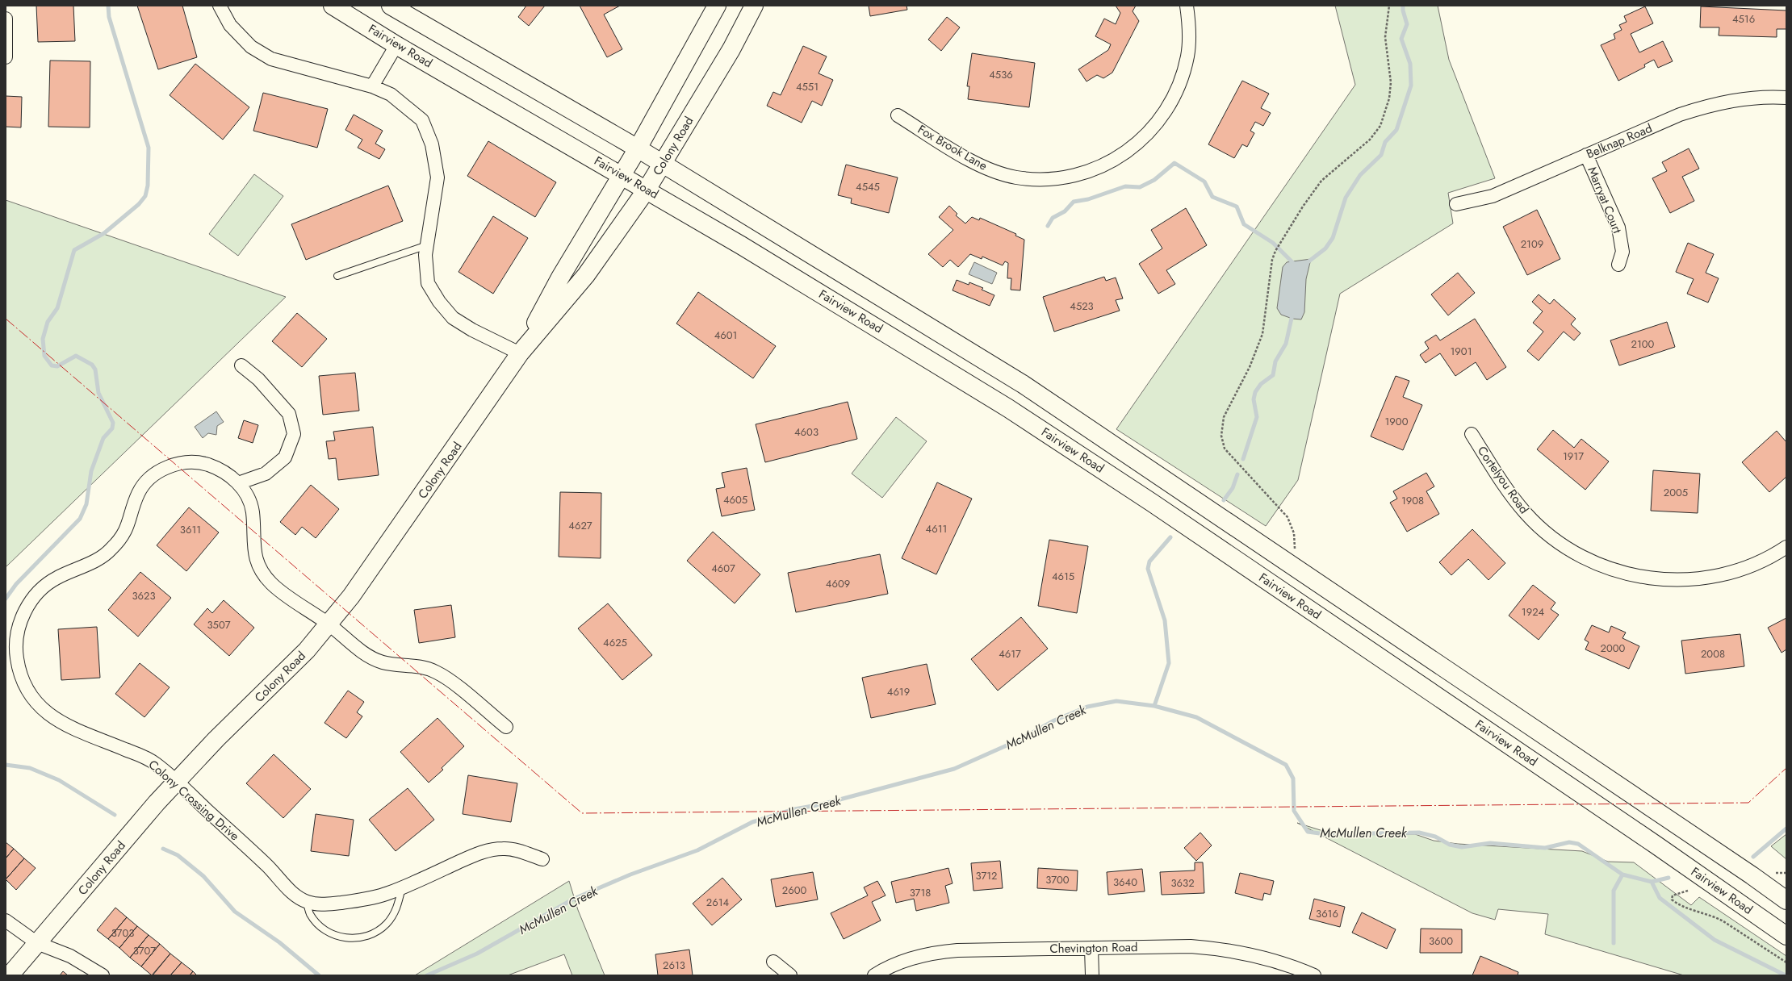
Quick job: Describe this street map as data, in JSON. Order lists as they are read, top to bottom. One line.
{"streets":{"main road":["Fairview Road","Colony Road"],"street":["Belknap Road","Fox Brook Lane","Marryat Court","Cortelyou Road","Colony Crossing Drive","Chevington Road"]},"crossings":[["Fairview Road","Colony Road"],["Belknap Road","Marryat Court"],["Colony Road","Colony Crossing Drive"]],"water":["McMullen Creek"],"house_numbers":["4516","4536","4551","4545","2109","4523","4601","2100","1901","1900","4603","1917","2005","4605","1908","4627","4611","3611","4607","4615","4609","3623","1924","3507","4625","2000","4617","2008","4619","3712","3700","3640","3632","2600","3718","2614","3616","3703","3600","3707","2613"]}
